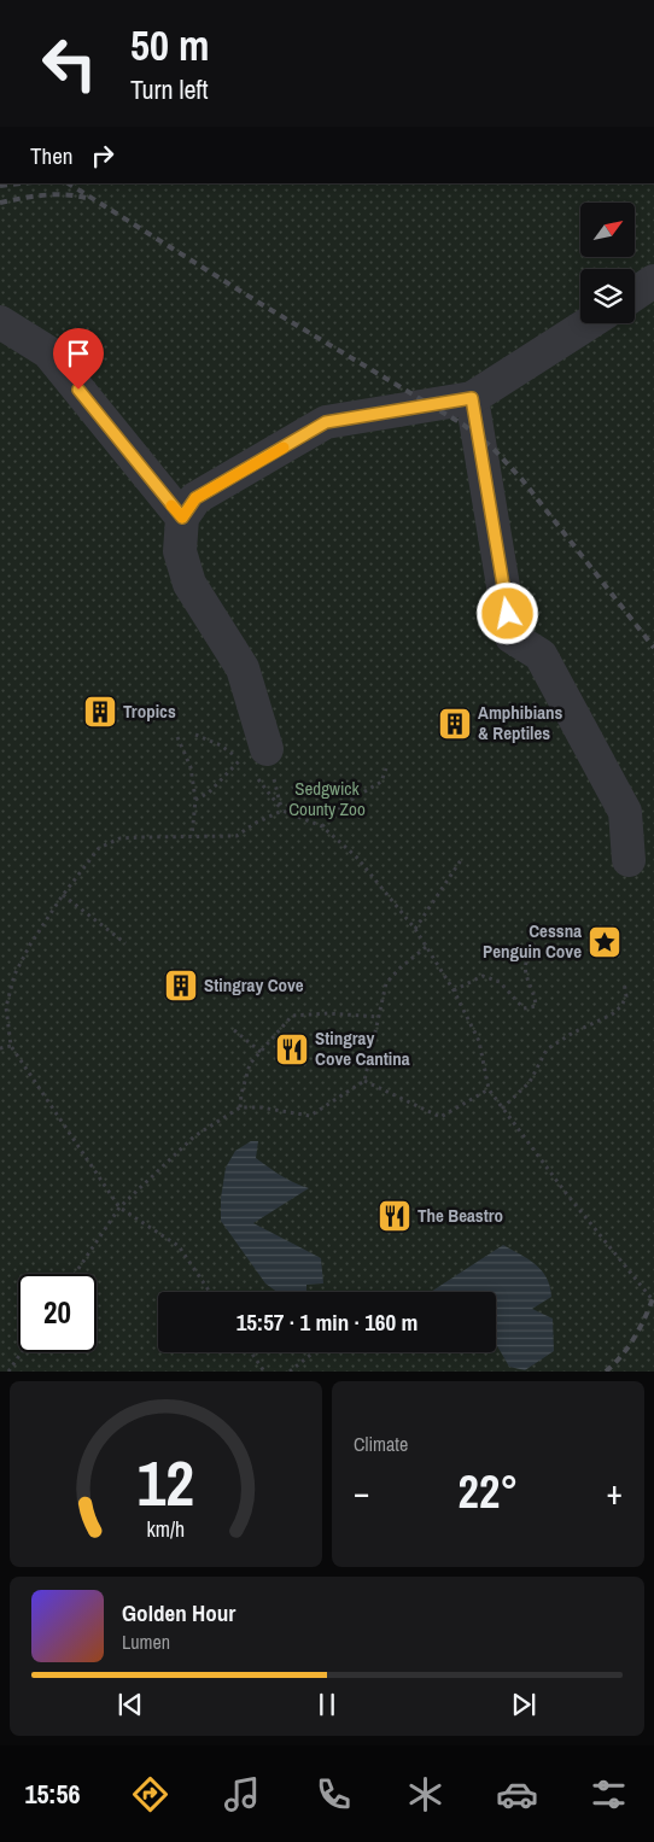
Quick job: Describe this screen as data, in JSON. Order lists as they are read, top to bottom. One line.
{"parks":["Sedgwick County Zoo"],"places":{"building":["Tropics","Amphibians & Reptiles","Stingray Cove"],"place":["Cessna Penguin Cove"],"restaurant":["Stingray Cove Cantina","The Beastro"]},"north":"top right","page":{"turn":["50 m","Turn left"],"then":"Then","limit":"20","trip":"15:57 · 1 min · 160 m","tile":"Climate","heat":["−","22°","+"],"song":["Golden Hour","Lumen"],"tabs":"15:56","gauge":["12","km/h"]}}
